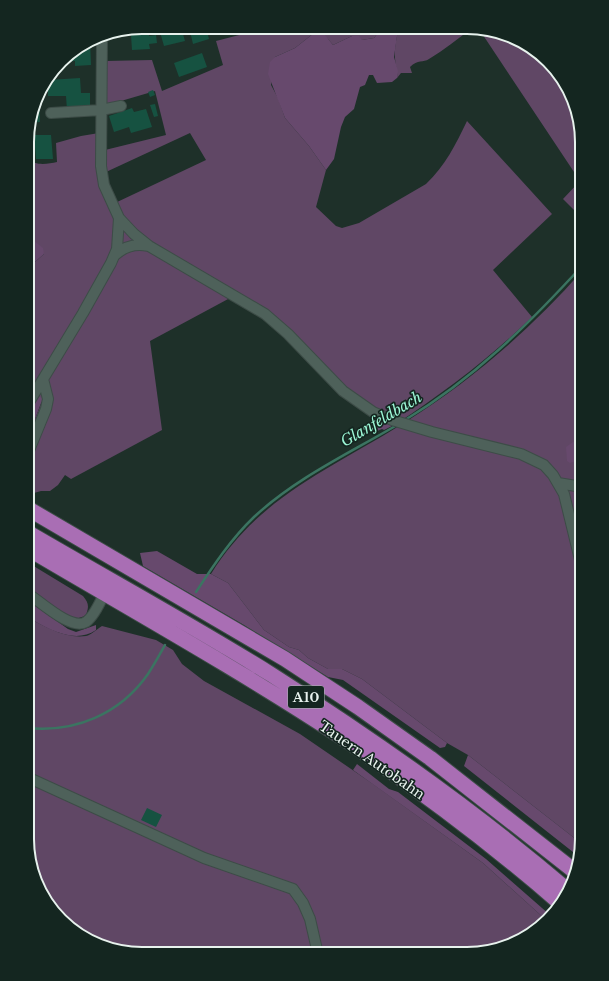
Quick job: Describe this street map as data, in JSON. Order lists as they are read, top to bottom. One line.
{"streets":{"highway":["A10","Tauern Autobahn"]},"water":["Glanfeldbach"]}
